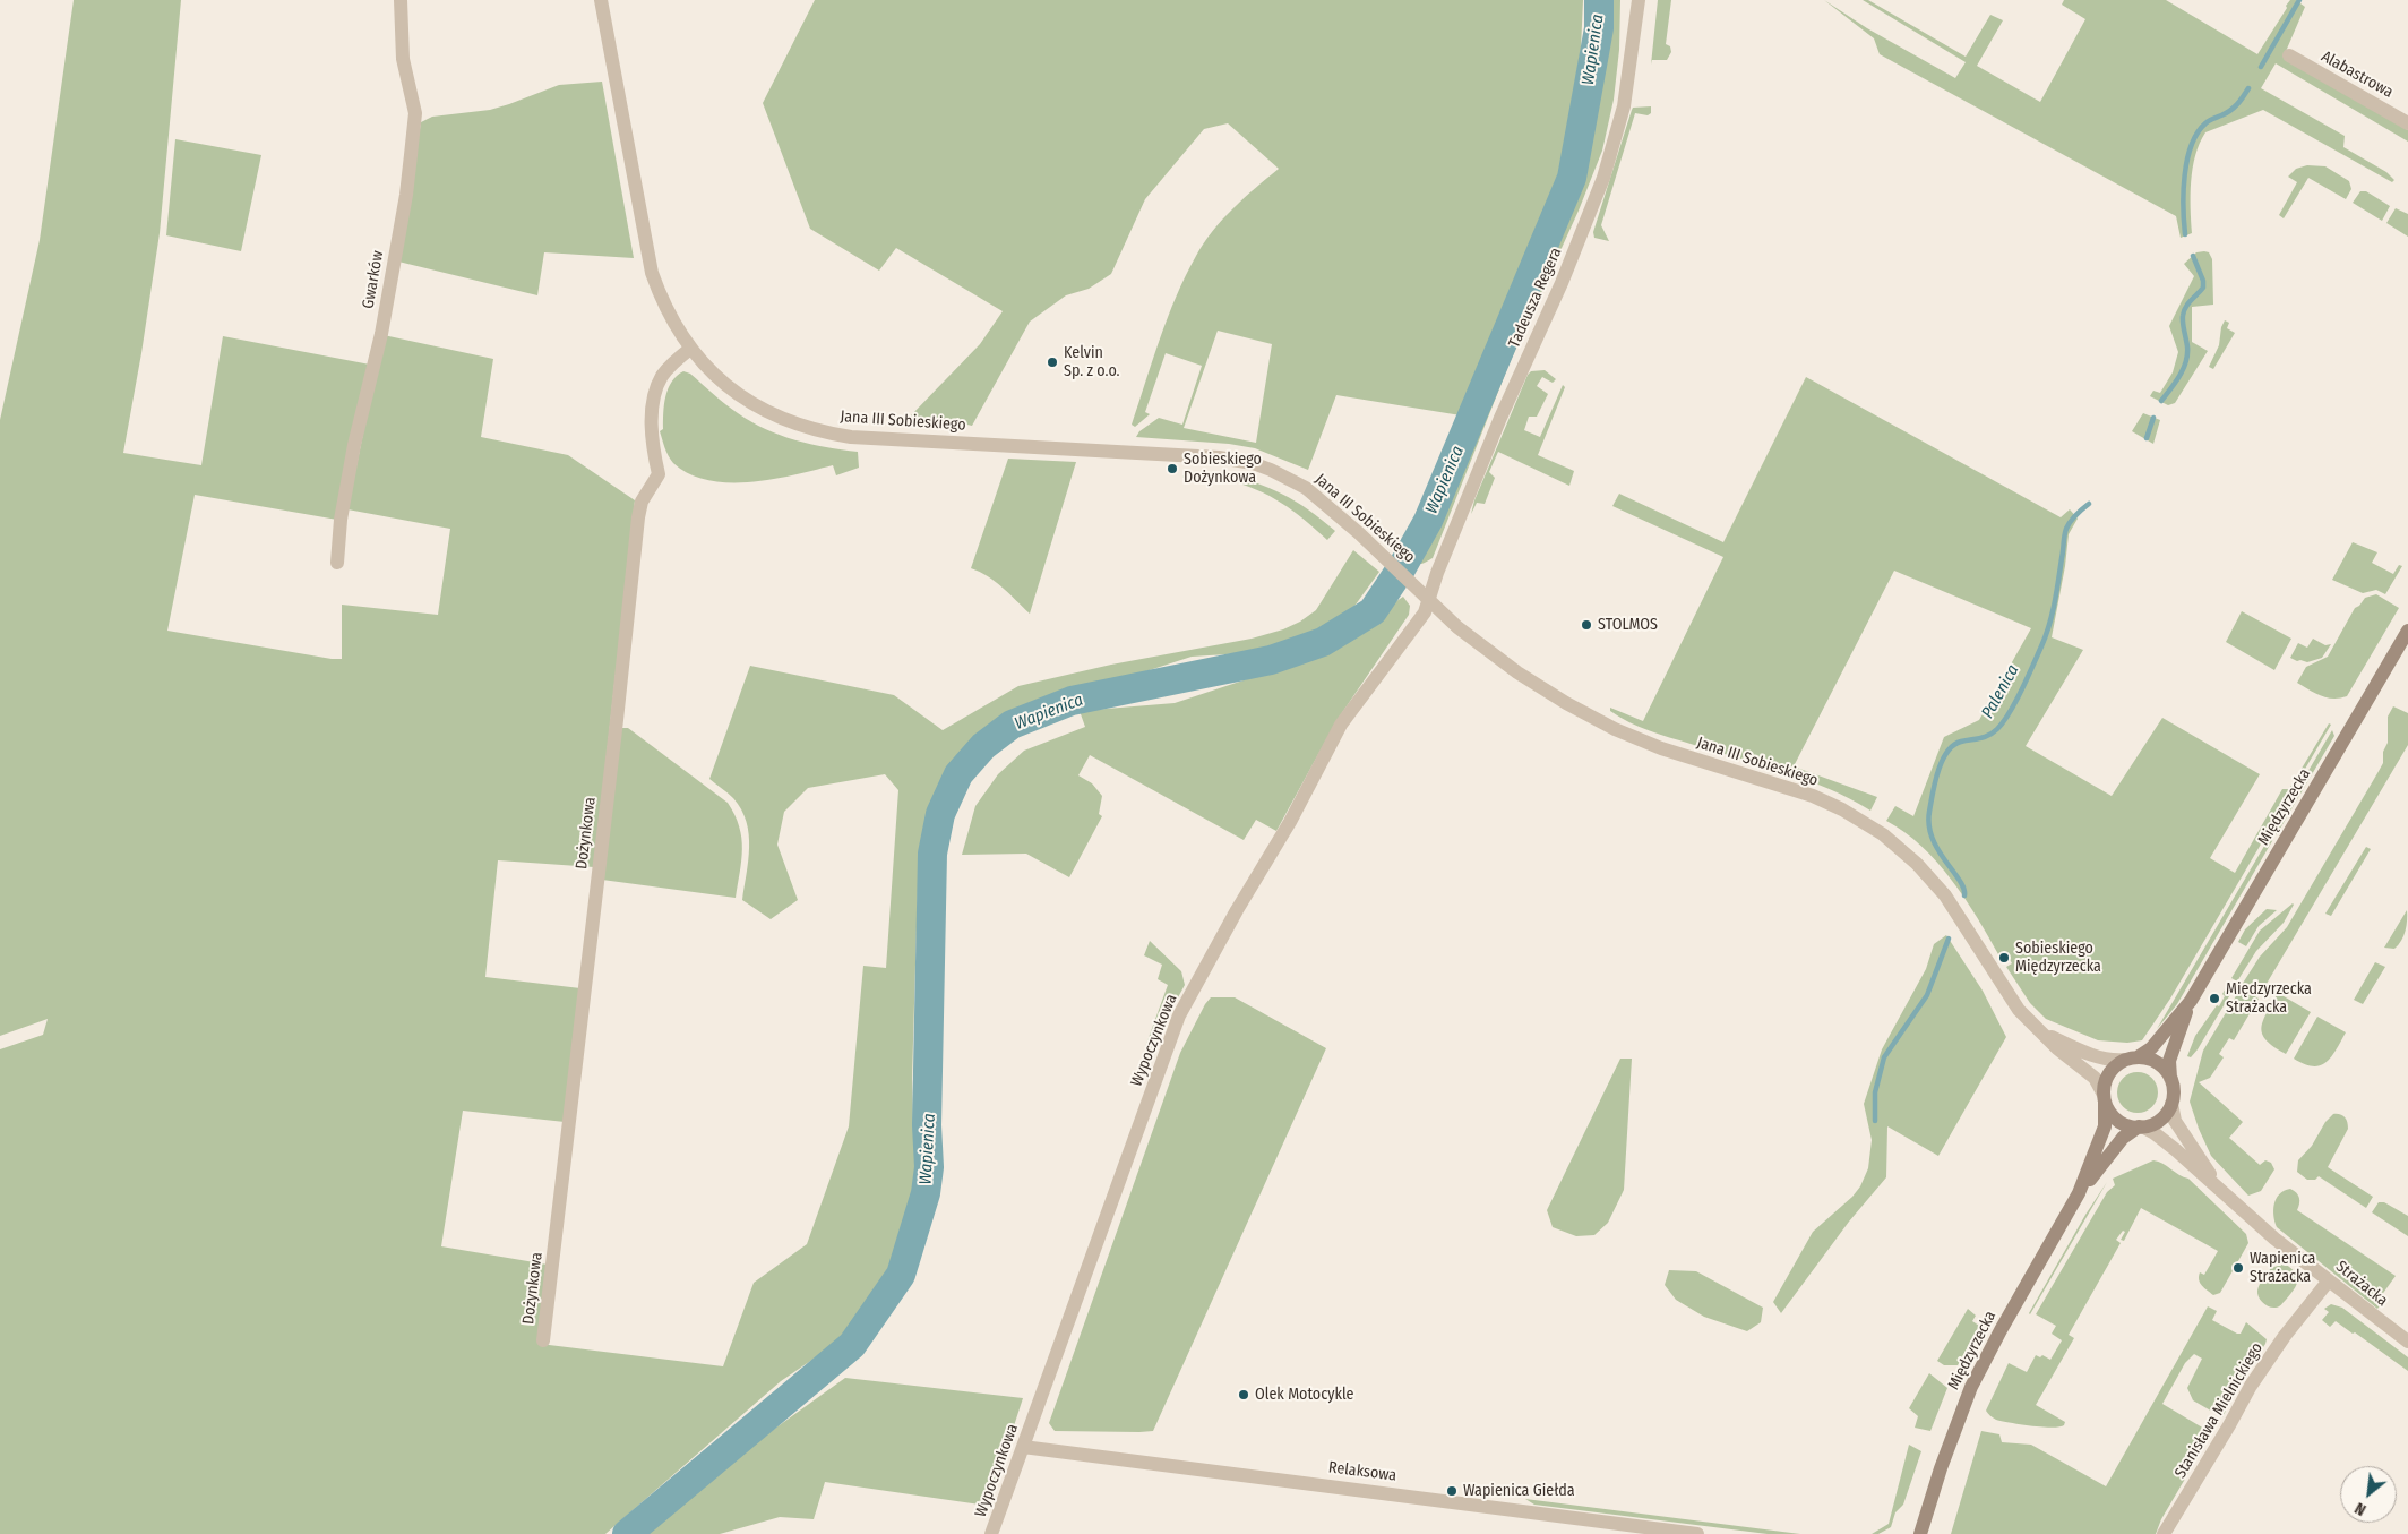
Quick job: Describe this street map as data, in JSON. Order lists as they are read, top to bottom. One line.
{"streets":{"main road":["Międzyrzecka"],"street":["Alabastrowa","Gwarków","Tadeusza Regera","Jana III Sobieskiego","Dożynkowa","Wypoczynkowa","Strażacka","Stanisława Mielnickiego","Relaksowa"]},"crossings":[["Tadeusza Regera","Jana III Sobieskiego"],["Tadeusza Regera","Wypoczynkowa"],["Jana III Sobieskiego","Międzyrzecka"],["Jana III Sobieskiego","Dożynkowa"],["Jana III Sobieskiego","Wypoczynkowa"],["Jana III Sobieskiego","Strażacka"],["Międzyrzecka","Strażacka"],["Wypoczynkowa","Relaksowa"],["Strażacka","Stanisława Mielnickiego"]],"water":["Wapienica","Palenica"],"places":["Kelvin Sp. z o.o.","Sobieskiego Dożynkowa","STOLMOS","Sobieskiego Międzyrzecka","Międzyrzecka Strażacka","Wapienica Strażacka","Olek Motocykle","Wapienica Giełda"],"north":"bottom left"}
